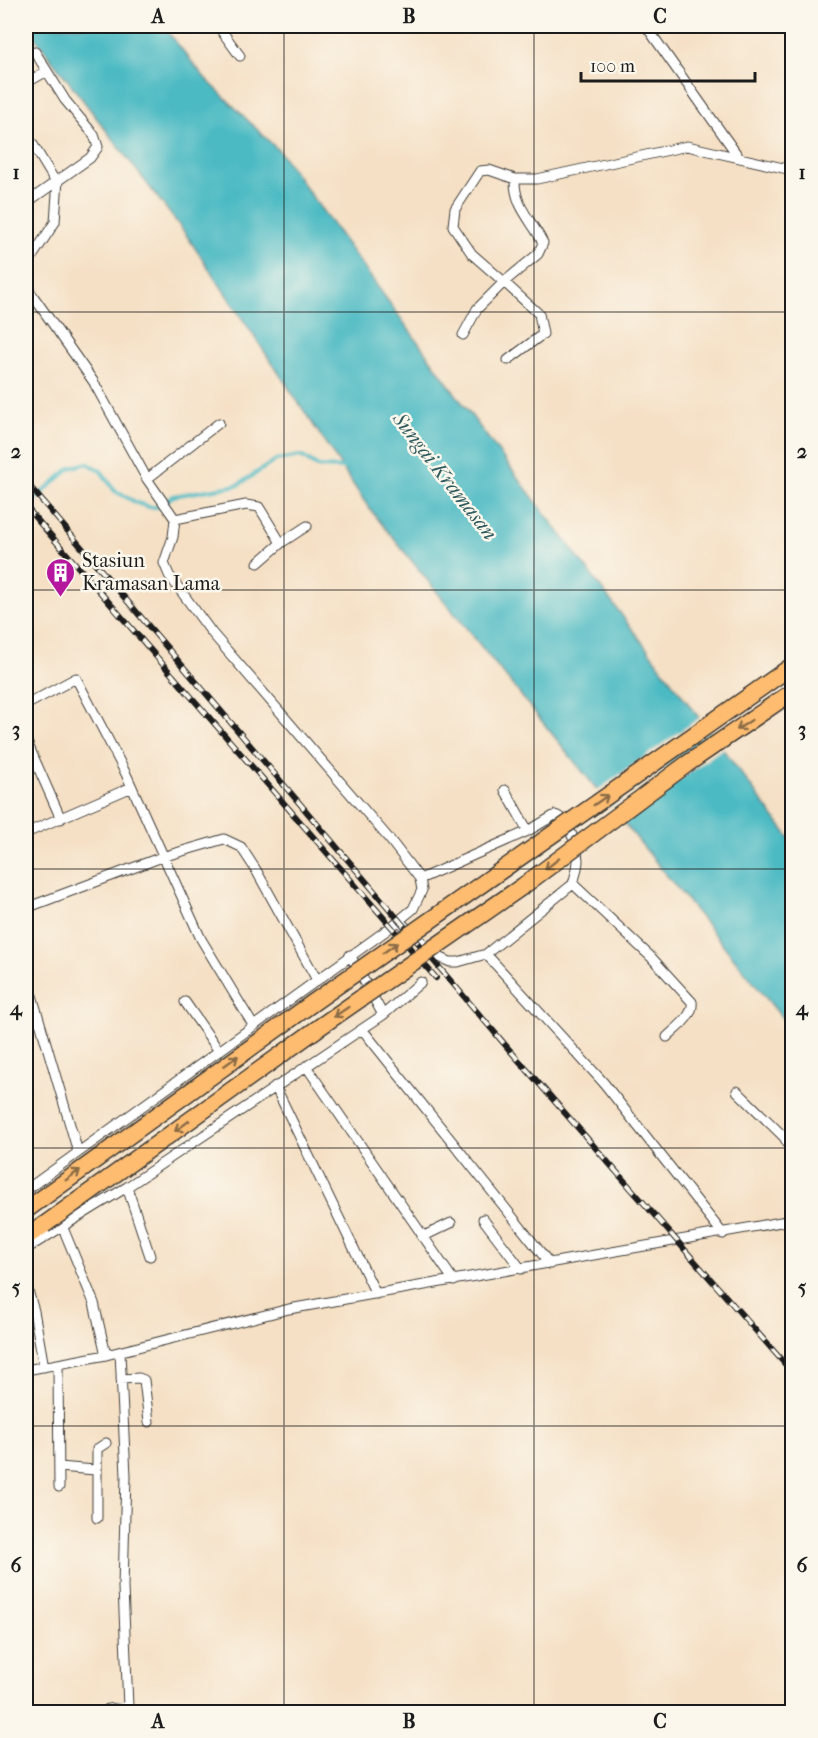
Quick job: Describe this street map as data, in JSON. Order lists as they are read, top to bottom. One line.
{"water":["Sungai Kramasan"],"places":{"building":["Stasiun Kramasan Lama"]},"scale_bar":"100 m","grid":{"columns":["A","B","C"],"rows":["1","2","3","4","5","6"]}}
